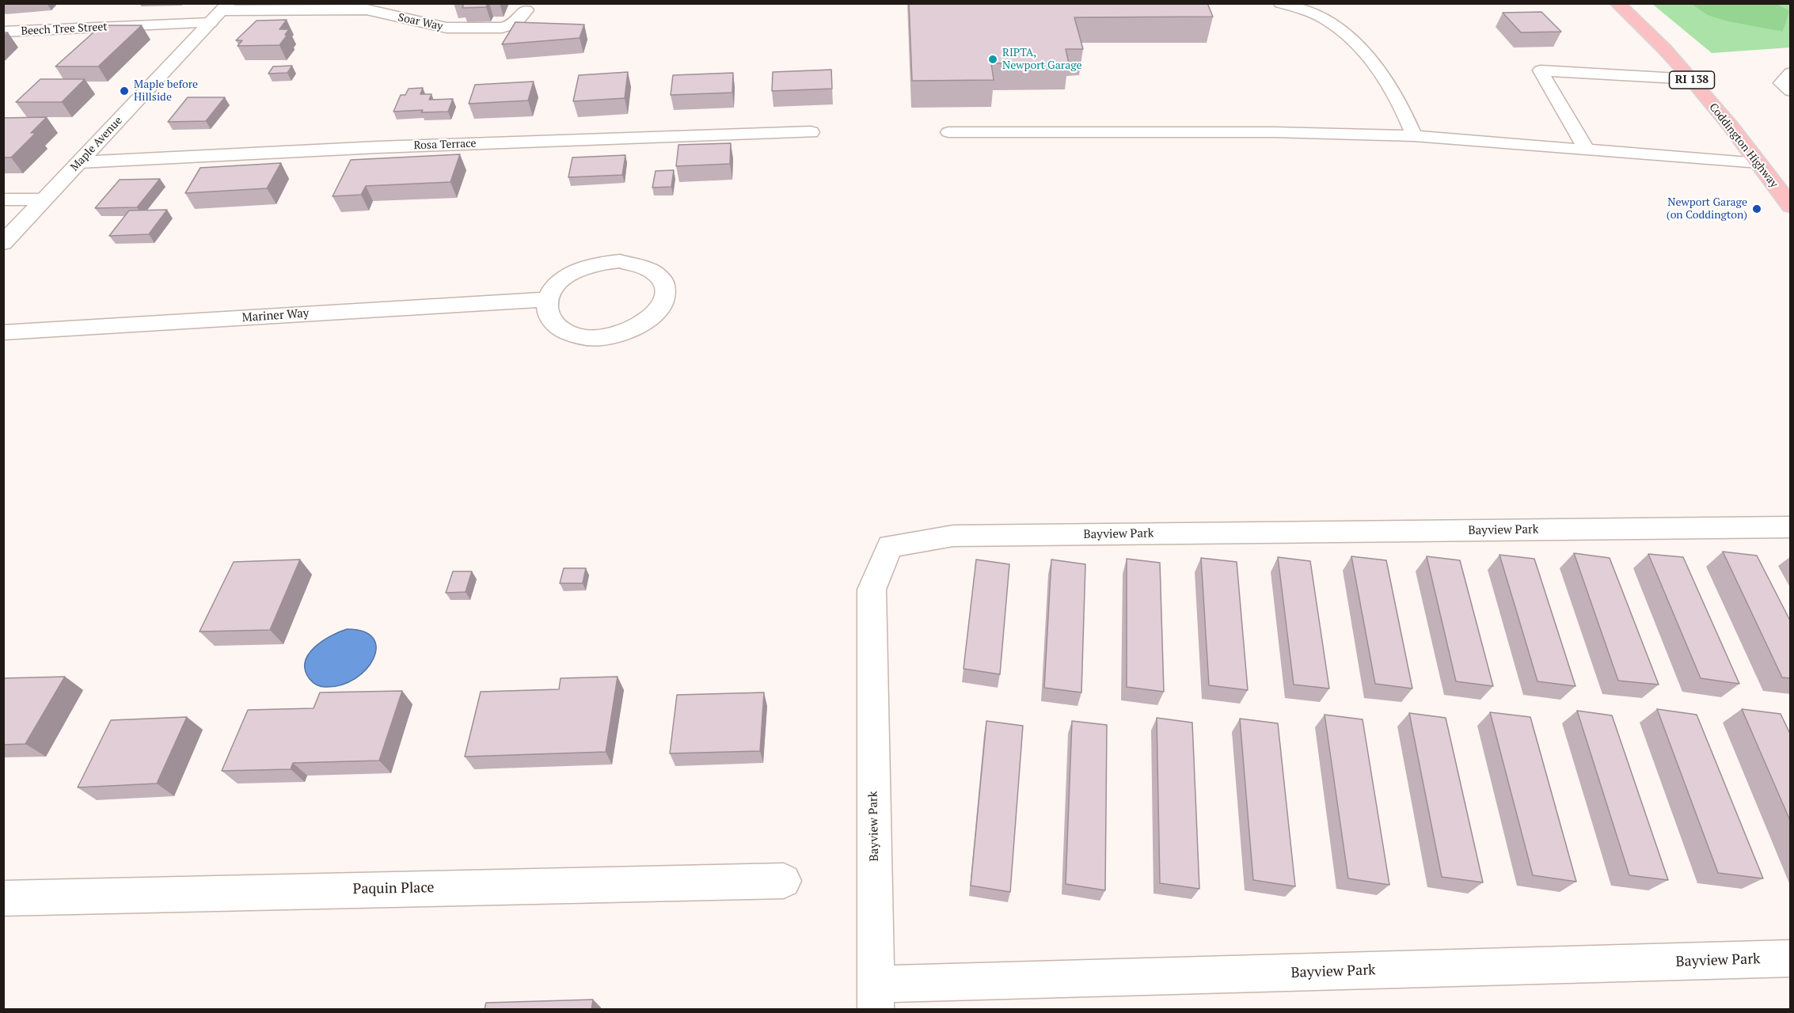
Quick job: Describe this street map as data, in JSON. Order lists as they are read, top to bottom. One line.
{"streets":{"highway":["RI 138","Coddington Highway"],"street":["Soar Way","Beech Tree Street","Maple Avenue","Rosa Terrace","Mariner Way","Bayview Park","Paquin Place"]},"crossings":[["Soar Way","Maple Avenue"],["Beech Tree Street","Maple Avenue"],["Maple Avenue","Rosa Terrace"]],"places":["RIPTA, Newport Garage","Maple before Hillside","Newport Garage (on Coddington)"]}
